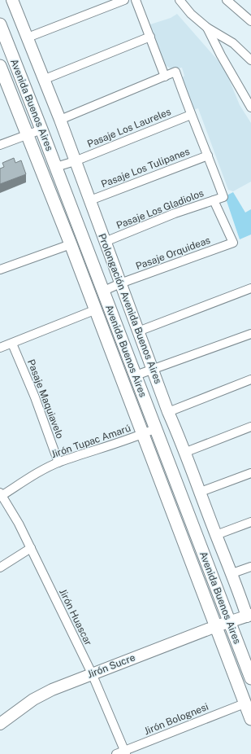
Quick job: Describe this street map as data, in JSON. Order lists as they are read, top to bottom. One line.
{"streets":{"main road":["Avenida Buenos Aires"],"street":["Pasaje Los Laureles","Pasaje Los Tulipanes","Pasaje Los Gladiolos","Pasaje Orquideas","Prolongación Avenida Buenos Aires","Pasaje Maquiavelo","Jirón Tupac Amarú","Jirón Huascar","Jirón Sucre","Jirón Bolognesi"]},"crossings":[["Avenida Buenos Aires","Pasaje Los Laureles"],["Avenida Buenos Aires","Pasaje Orquideas"],["Avenida Buenos Aires","Jirón Tupac Amarú"],["Avenida Buenos Aires","Jirón Sucre"],["Avenida Buenos Aires","Jirón Bolognesi"],["Pasaje Los Laureles","Prolongación Avenida Buenos Aires"],["Pasaje Los Tulipanes","Pasaje Los Gladiolos"],["Pasaje Los Tulipanes","Prolongación Avenida Buenos Aires"],["Pasaje Los Gladiolos","Pasaje Orquideas"],["Pasaje Los Gladiolos","Prolongación Avenida Buenos Aires"],["Pasaje Orquideas","Prolongación Avenida Buenos Aires"],["Prolongación Avenida Buenos Aires","Jirón Sucre"],["Pasaje Maquiavelo","Jirón Tupac Amarú"],["Jirón Tupac Amarú","Jirón Huascar"],["Jirón Huascar","Jirón Sucre"],["Jirón Huascar","Jirón Bolognesi"]]}
